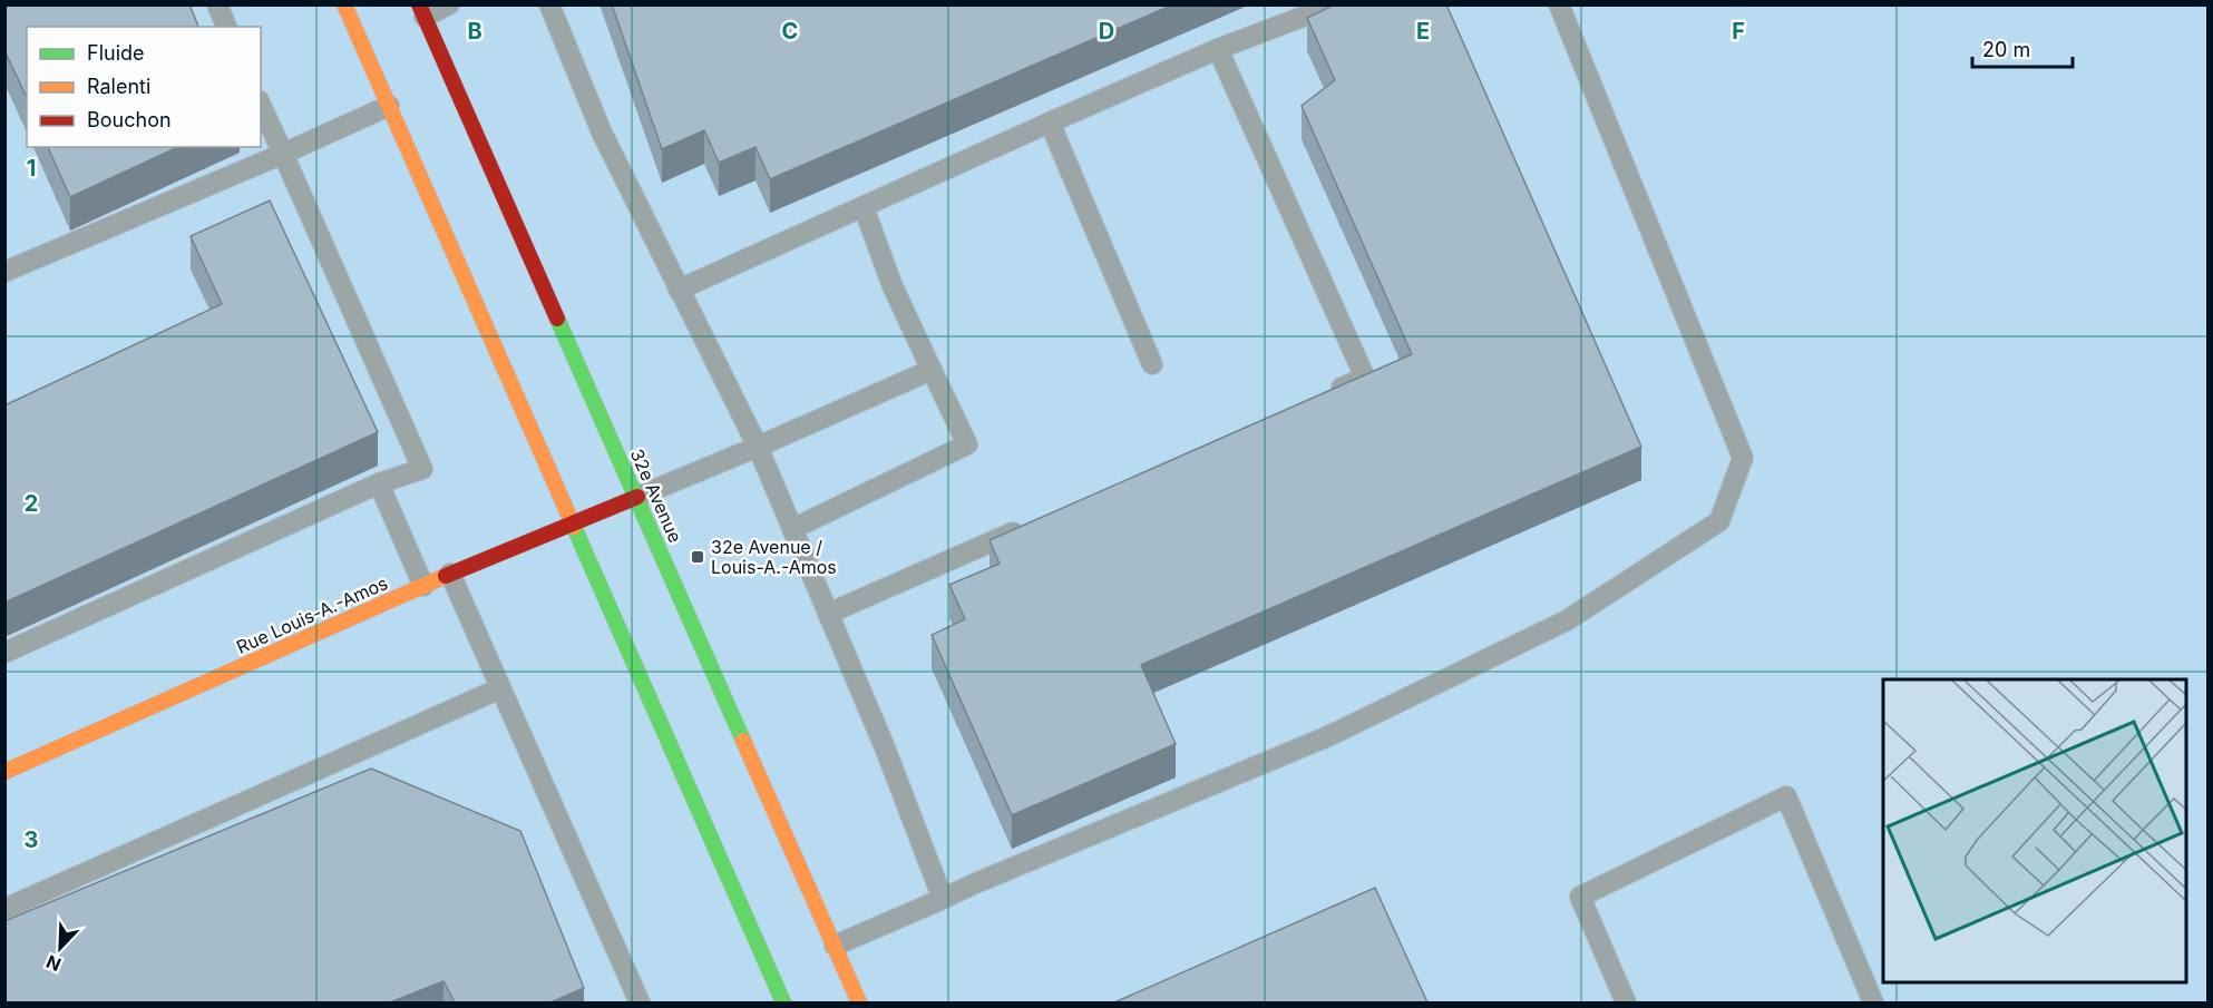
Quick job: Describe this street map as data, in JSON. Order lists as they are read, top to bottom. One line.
{"streets":{"street":["32e Avenue","Rue Louis-A.-Amos"]},"crossings":[["32e Avenue","Rue Louis-A.-Amos"]],"places":{"transit":["32e Avenue / Louis-A.-Amos"]},"legend":["Fluide","Ralenti","Bouchon"],"scale_bar":"20 m","north":"bottom left","grid":{"columns":["B","C","D","E","F"],"rows":["1","2","3"]}}
